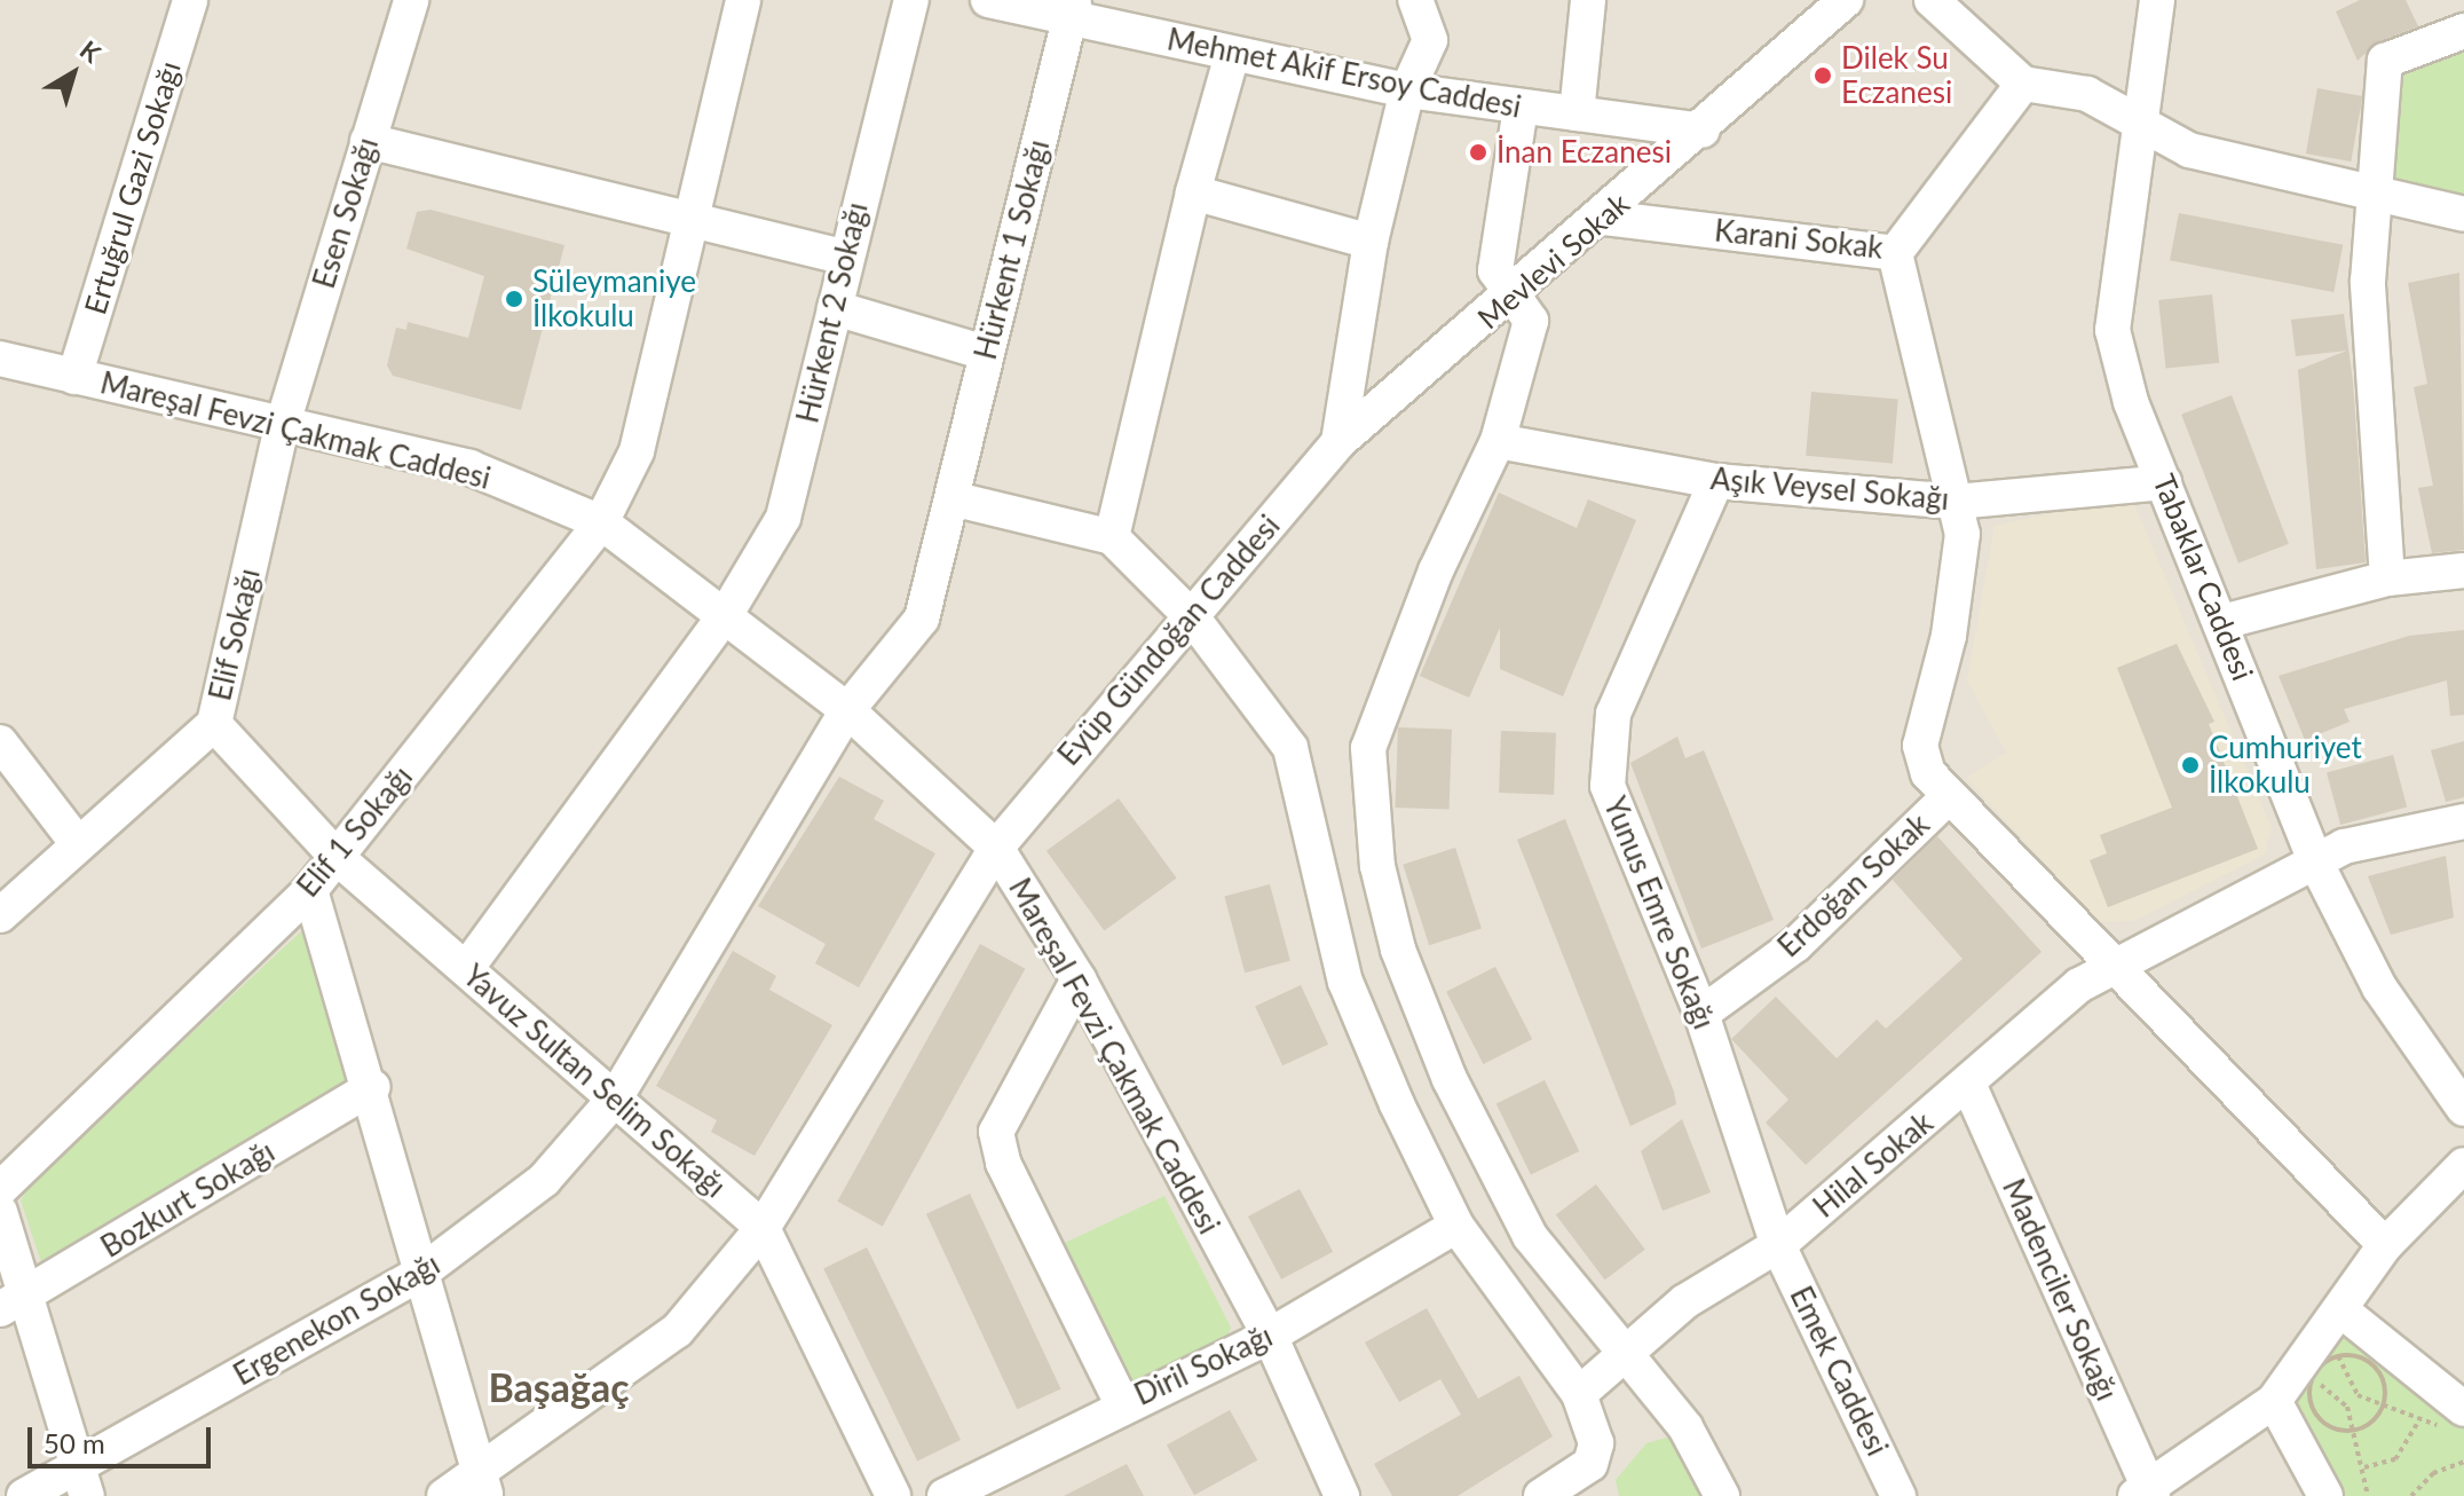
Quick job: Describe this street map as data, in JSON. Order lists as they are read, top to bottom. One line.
{"streets":{"street":["Mehmet Akif Ersoy Caddesi","Ertuğrul Gazi Sokağı","Esen Sokağı","Karani Sokak","Hürkent 1 Sokağı","Mevlevi Sokak","Hürkent 2 Sokağı","Mareşal Fevzi Çakmak Caddesi","Aşık Veysel Sokağı","Tabaklar Caddesi","Elif Sokağı","Eyüp Gündoğan Caddesi","Elif 1 Sokağı","Erdoğan Sokak","Yunus Emre Sokağı","Yavuz Sultan Selim Sokağı","Hilal Sokak","Bozkurt Sokağı","Madenciler Sokağı","Ergenekon Sokağı","Diril Sokağı","Emek Caddesi"]},"crossings":[["Mehmet Akif Ersoy Caddesi","Hürkent 1 Sokağı"],["Mehmet Akif Ersoy Caddesi","Mevlevi Sokak"],["Ertuğrul Gazi Sokağı","Mareşal Fevzi Çakmak Caddesi"],["Esen Sokağı","Mareşal Fevzi Çakmak Caddesi"],["Esen Sokağı","Elif Sokağı"],["Karani Sokak","Mevlevi Sokak"],["Karani Sokak","Erdoğan Sokak"],["Hürkent 1 Sokağı","Mareşal Fevzi Çakmak Caddesi"],["Hürkent 1 Sokağı","Ergenekon Sokağı"],["Mevlevi Sokak","Eyüp Gündoğan Caddesi"],["Hürkent 2 Sokağı","Mareşal Fevzi Çakmak Caddesi"],["Hürkent 2 Sokağı","Yavuz Sultan Selim Sokağı"],["Mareşal Fevzi Çakmak Caddesi","Elif Sokağı"],["Mareşal Fevzi Çakmak Caddesi","Eyüp Gündoğan Caddesi"],["Mareşal Fevzi Çakmak Caddesi","Elif 1 Sokağı"],["Mareşal Fevzi Çakmak Caddesi","Ergenekon Sokağı"],["Mareşal Fevzi Çakmak Caddesi","Diril Sokağı"],["Aşık Veysel Sokağı","Tabaklar Caddesi"],["Aşık Veysel Sokağı","Erdoğan Sokak"],["Aşık Veysel Sokağı","Yunus Emre Sokağı"],["Tabaklar Caddesi","Hilal Sokak"],["Elif Sokağı","Yavuz Sultan Selim Sokağı"],["Eyüp Gündoğan Caddesi","Yavuz Sultan Selim Sokağı"],["Elif 1 Sokağı","Yavuz Sultan Selim Sokağı"],["Erdoğan Sokak","Yunus Emre Sokağı"],["Yunus Emre Sokağı","Hilal Sokak"],["Yunus Emre Sokağı","Emek Caddesi"],["Yavuz Sultan Selim Sokağı","Ergenekon Sokağı"],["Hilal Sokak","Madenciler Sokağı"],["Hilal Sokak","Emek Caddesi"]],"districts":["Başağaç"],"places":["Dilek Su Eczanesi","İnan Eczanesi","Süleymaniye İlkokulu","Cumhuriyet İlkokulu"],"scale_bar":"50 m","north":"top right"}
